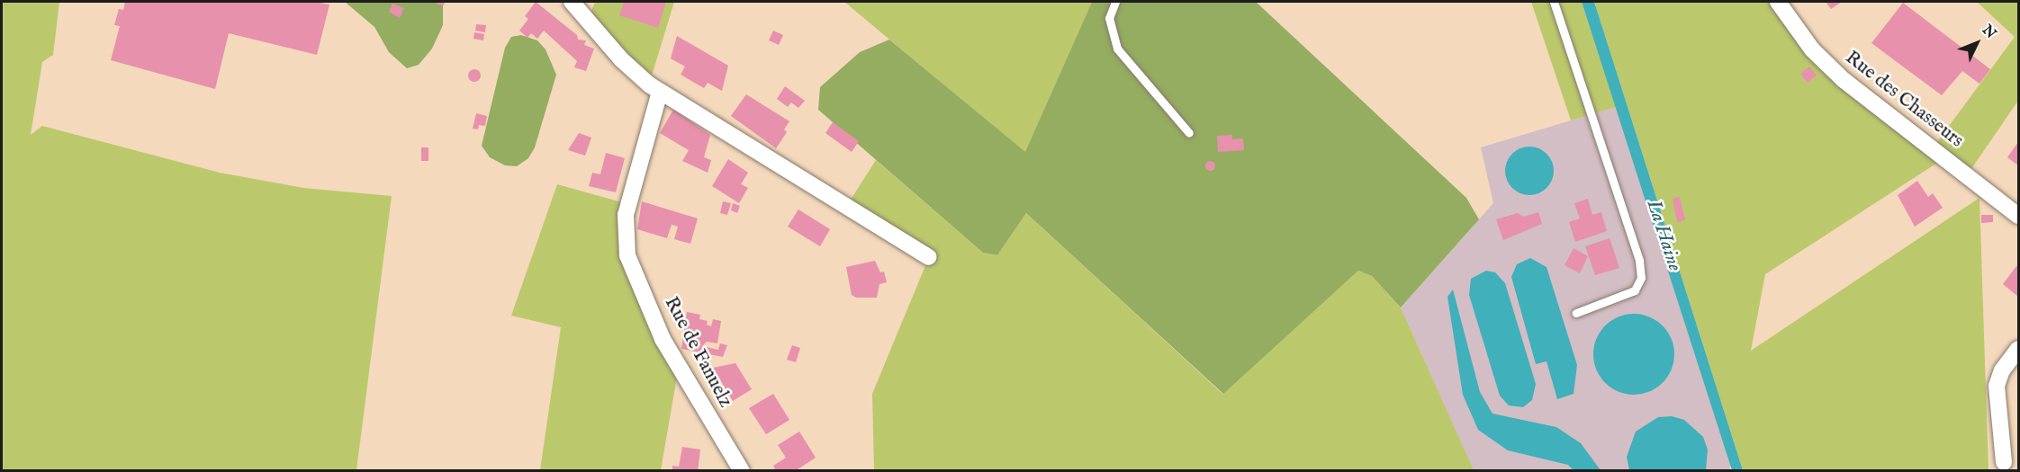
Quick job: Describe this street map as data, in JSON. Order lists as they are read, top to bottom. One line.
{"streets":{"street":["Rue des Chasseurs","Rue de Fanuelz"]},"water":["La Haine"],"north":"top right"}
